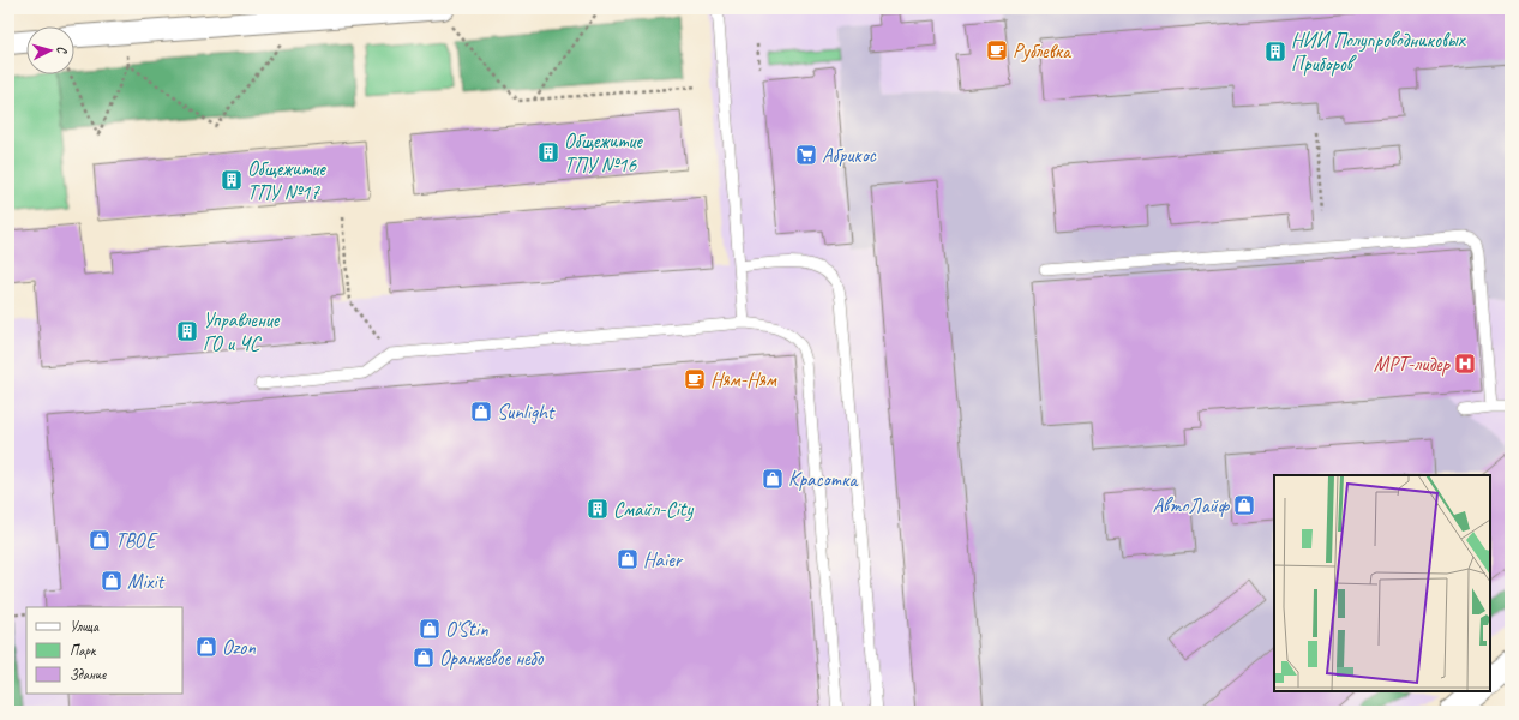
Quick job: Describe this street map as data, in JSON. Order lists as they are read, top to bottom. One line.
{"places":{"cafe":["Рублевка","Ням-Ням"],"building":["НИИ Полупроводниковых Приборов","Общежитие ТПУ №16","Общежитие ТПУ №17","Управление ГО и ЧС","Смайл-City"],"supermarket":["Абрикос"],"hospital":["МРТ-лидер"],"shop":["Sunlight","Красотка","АвтоЛайф","ТВОЕ","Haier","Mixit","O'Stin","Ozon","Оранжевое небо"]},"legend":["Улица","Парк","Здание"],"north":"right"}
